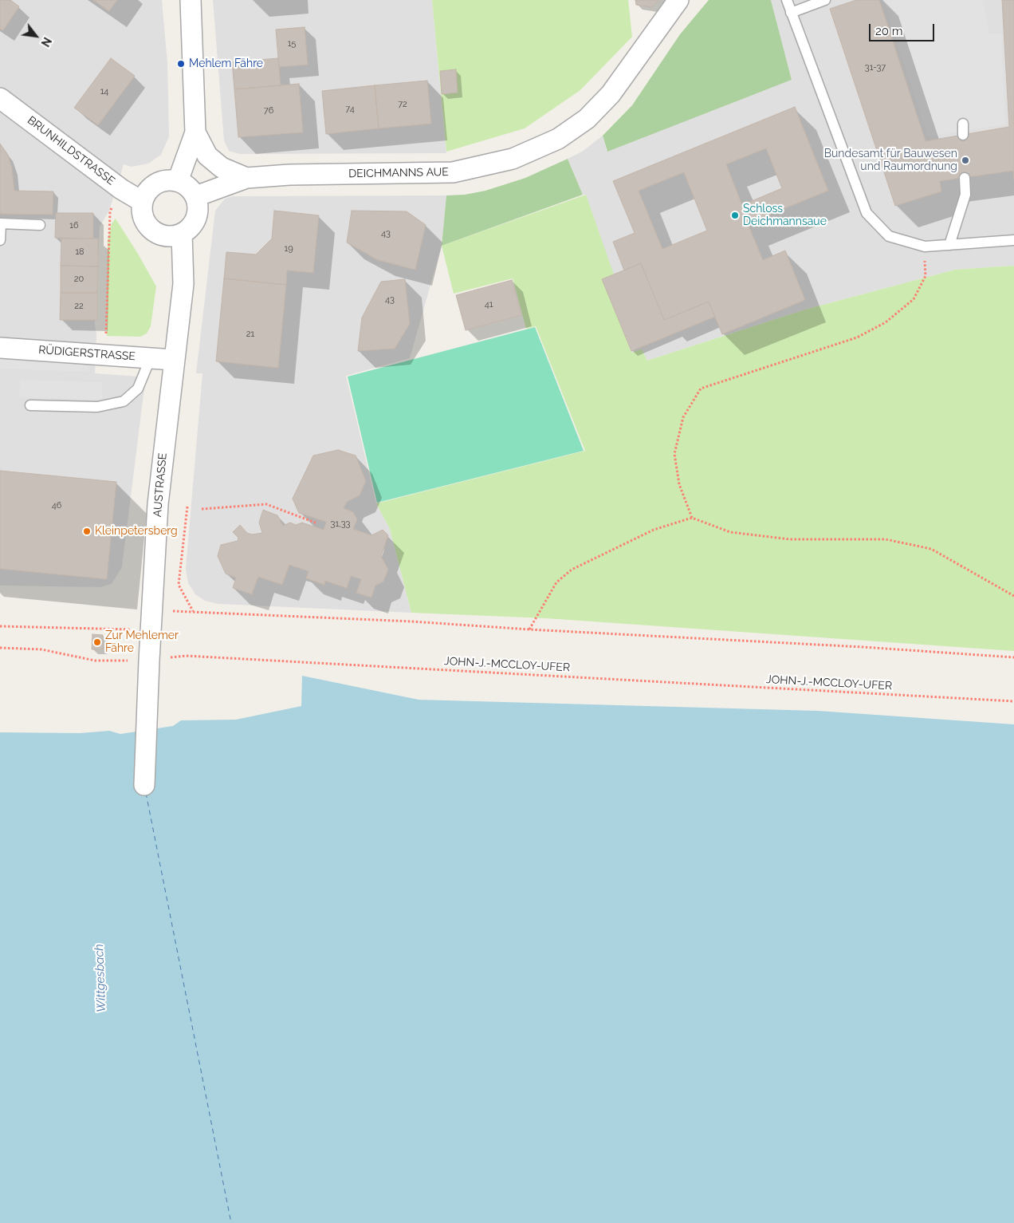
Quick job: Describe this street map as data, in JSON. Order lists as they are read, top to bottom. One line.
{"streets":{"street":["BRUNHILDSTRASSE","DEICHMANNS AUE","RÜDIGERSTRASSE","AUSTRASSE"],"path":["JOHN-J.-MCCLOY-UFER"]},"crossings":[["BRUNHILDSTRASSE","DEICHMANNS AUE"],["BRUNHILDSTRASSE","AUSTRASSE"],["DEICHMANNS AUE","AUSTRASSE"],["RÜDIGERSTRASSE","AUSTRASSE"],["AUSTRASSE","JOHN-J.-MCCLOY-UFER"]],"water":["Wittgesbach"],"places":["Mehlem Fähre","Bundesamt für Bauwesen und Raumordnung","Schloss Deichmannsaue","Kleinpetersberg","Zur Mehlemer Fähre"],"house_numbers":["15","31-37","14","72","74","76","16","43","19","18","20","43","41","22","21","46","31,33"],"scale_bar":"20 m","north":"bottom right"}
